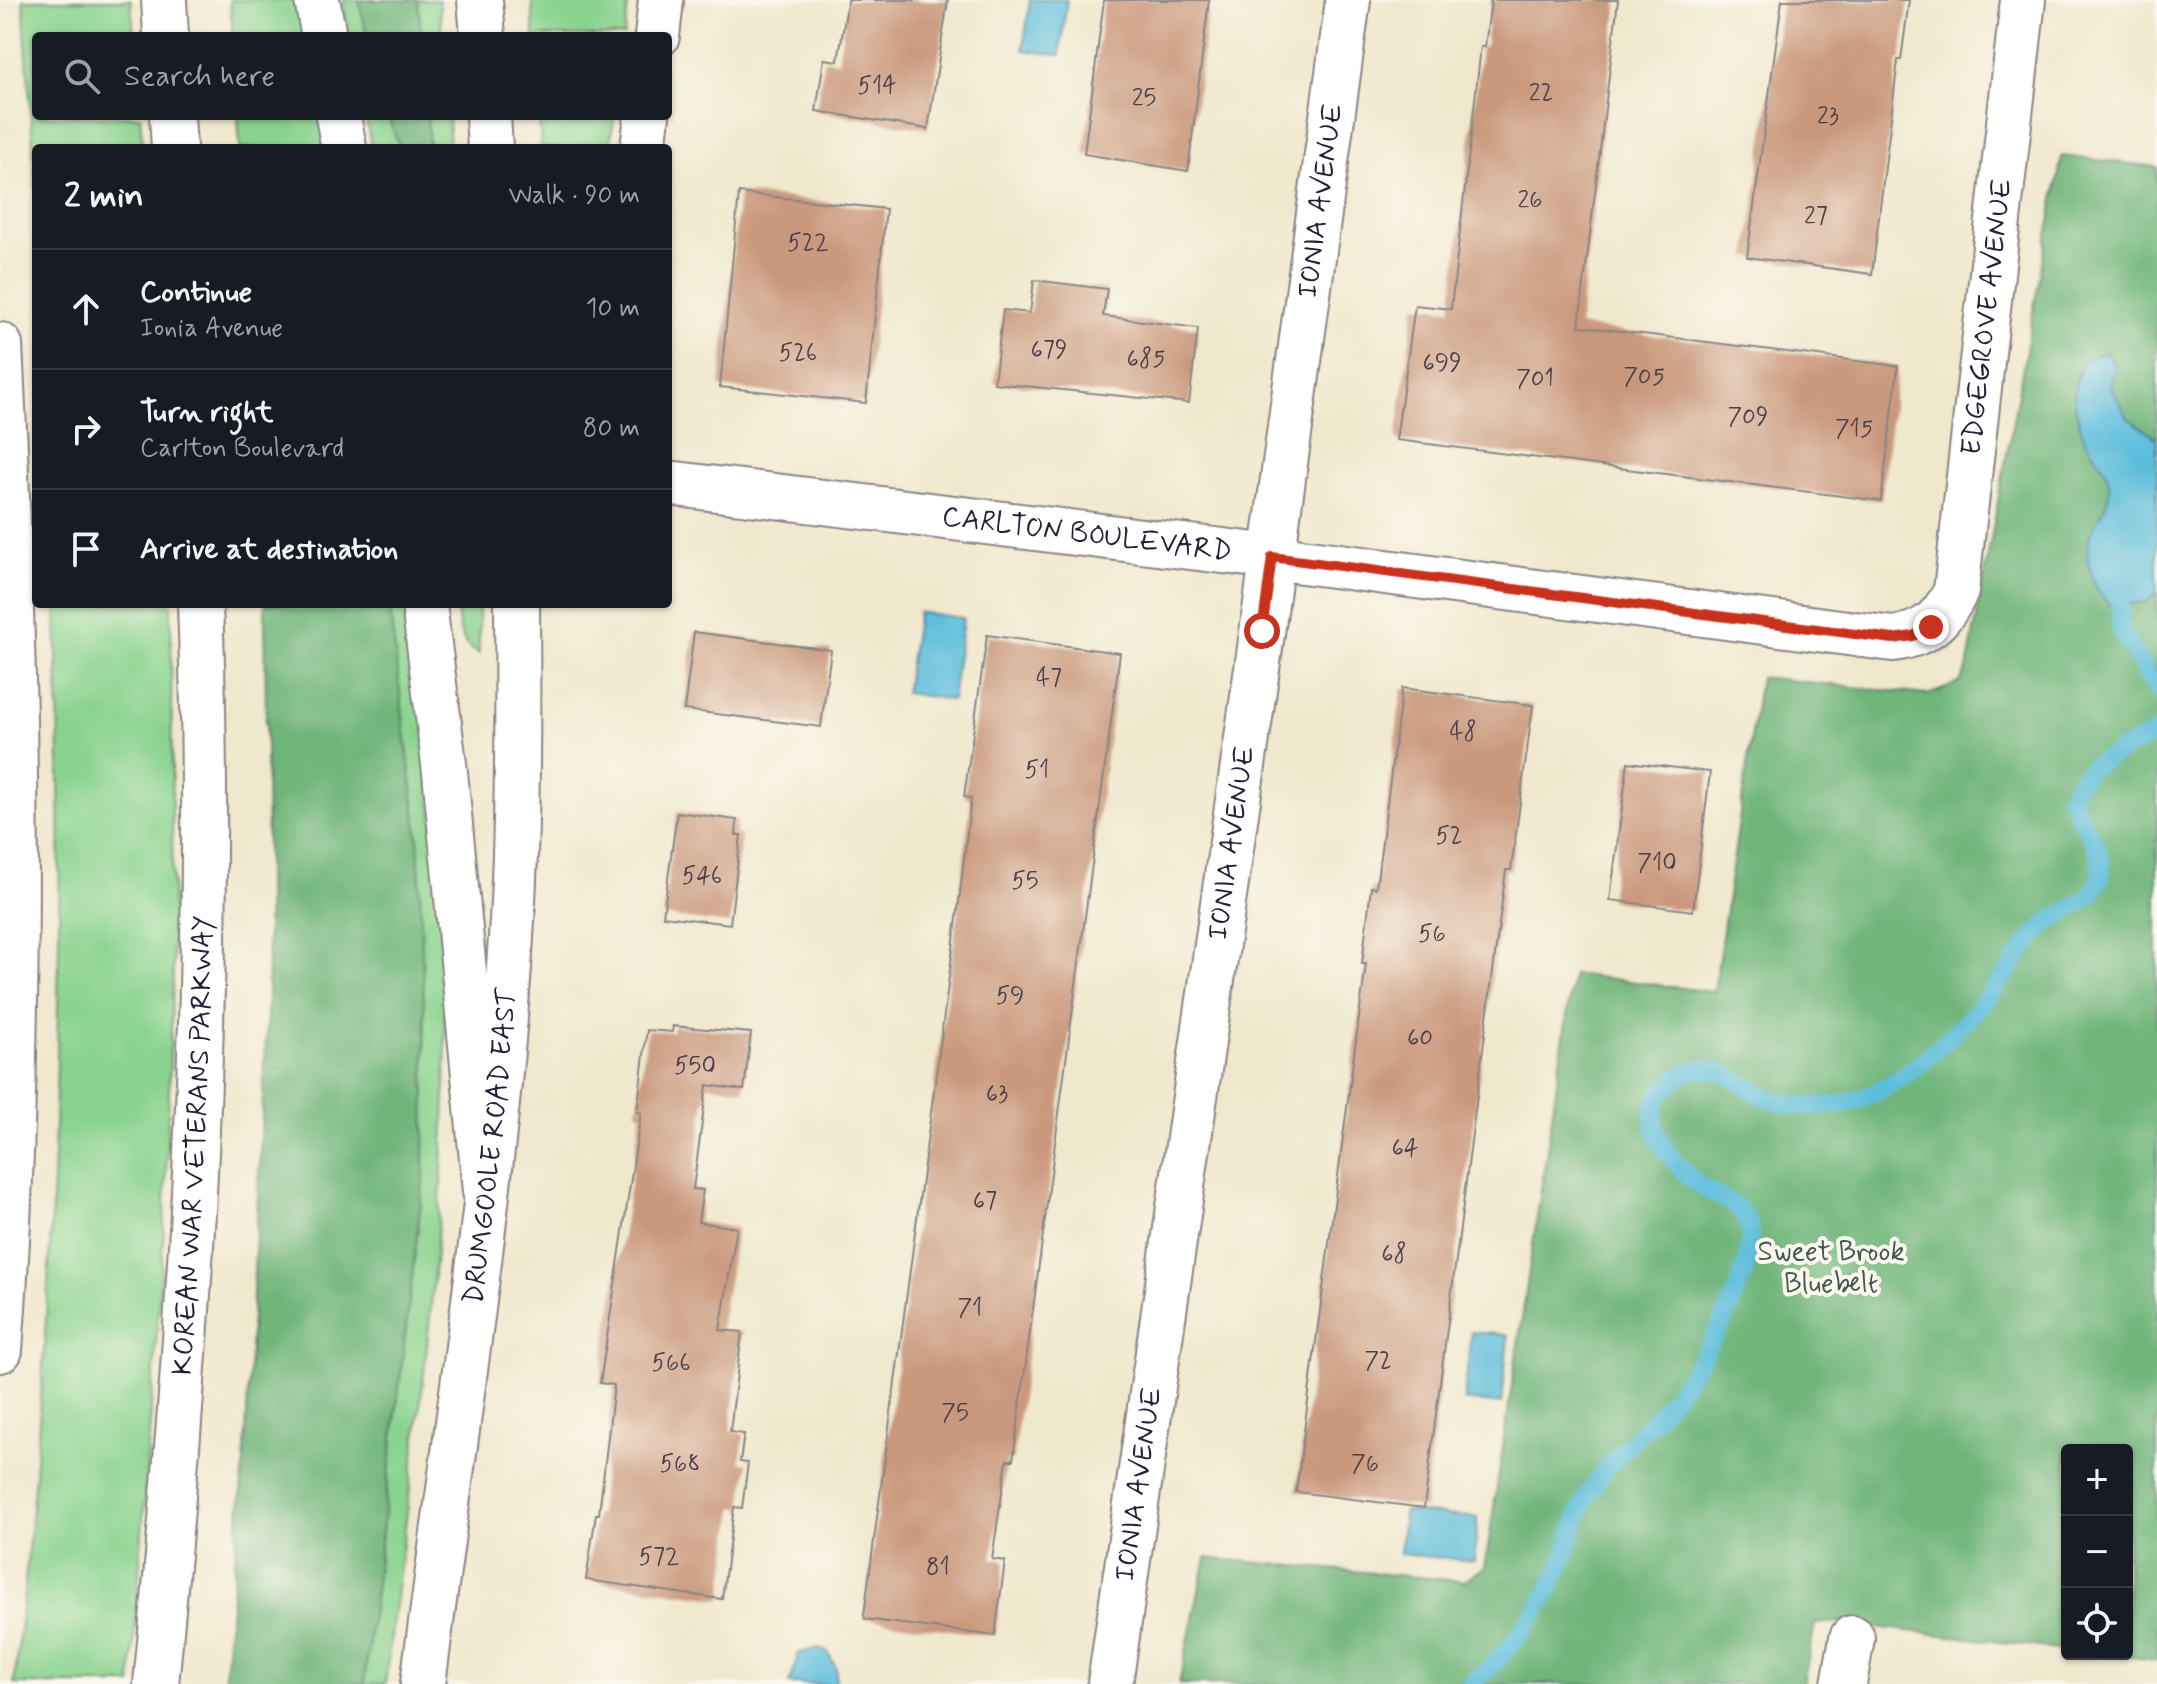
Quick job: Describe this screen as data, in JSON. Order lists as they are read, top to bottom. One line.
{"streets":{"main road":["IONIA AVENUE","EDGEGROVE AVENUE","CARLTON BOULEVARD","KOREAN WAR VETERANS PARKWAY","DRUMGOOLE ROAD EAST"]},"crossings":[["IONIA AVENUE","CARLTON BOULEVARD"],["EDGEGROVE AVENUE","CARLTON BOULEVARD"]],"parks":["Sweet Brook Bluebelt"],"house_numbers":["514","22","25","23","26","27","522","679","526","685","699","705","701","709","715","47","48","51","52","710","546","55","56","59","60","550","63","64","67","68","71","72","566","75","568","76","572","81"],"page":{"search":"Search here","heading":["2 min","Walk · 90 m"],"list":[["Continue","Ionia Avenue","10 m"],["Turn right","Carlton Boulevard","80 m"],"Arrive at destination"],"map_buttons":["+","−"]}}
